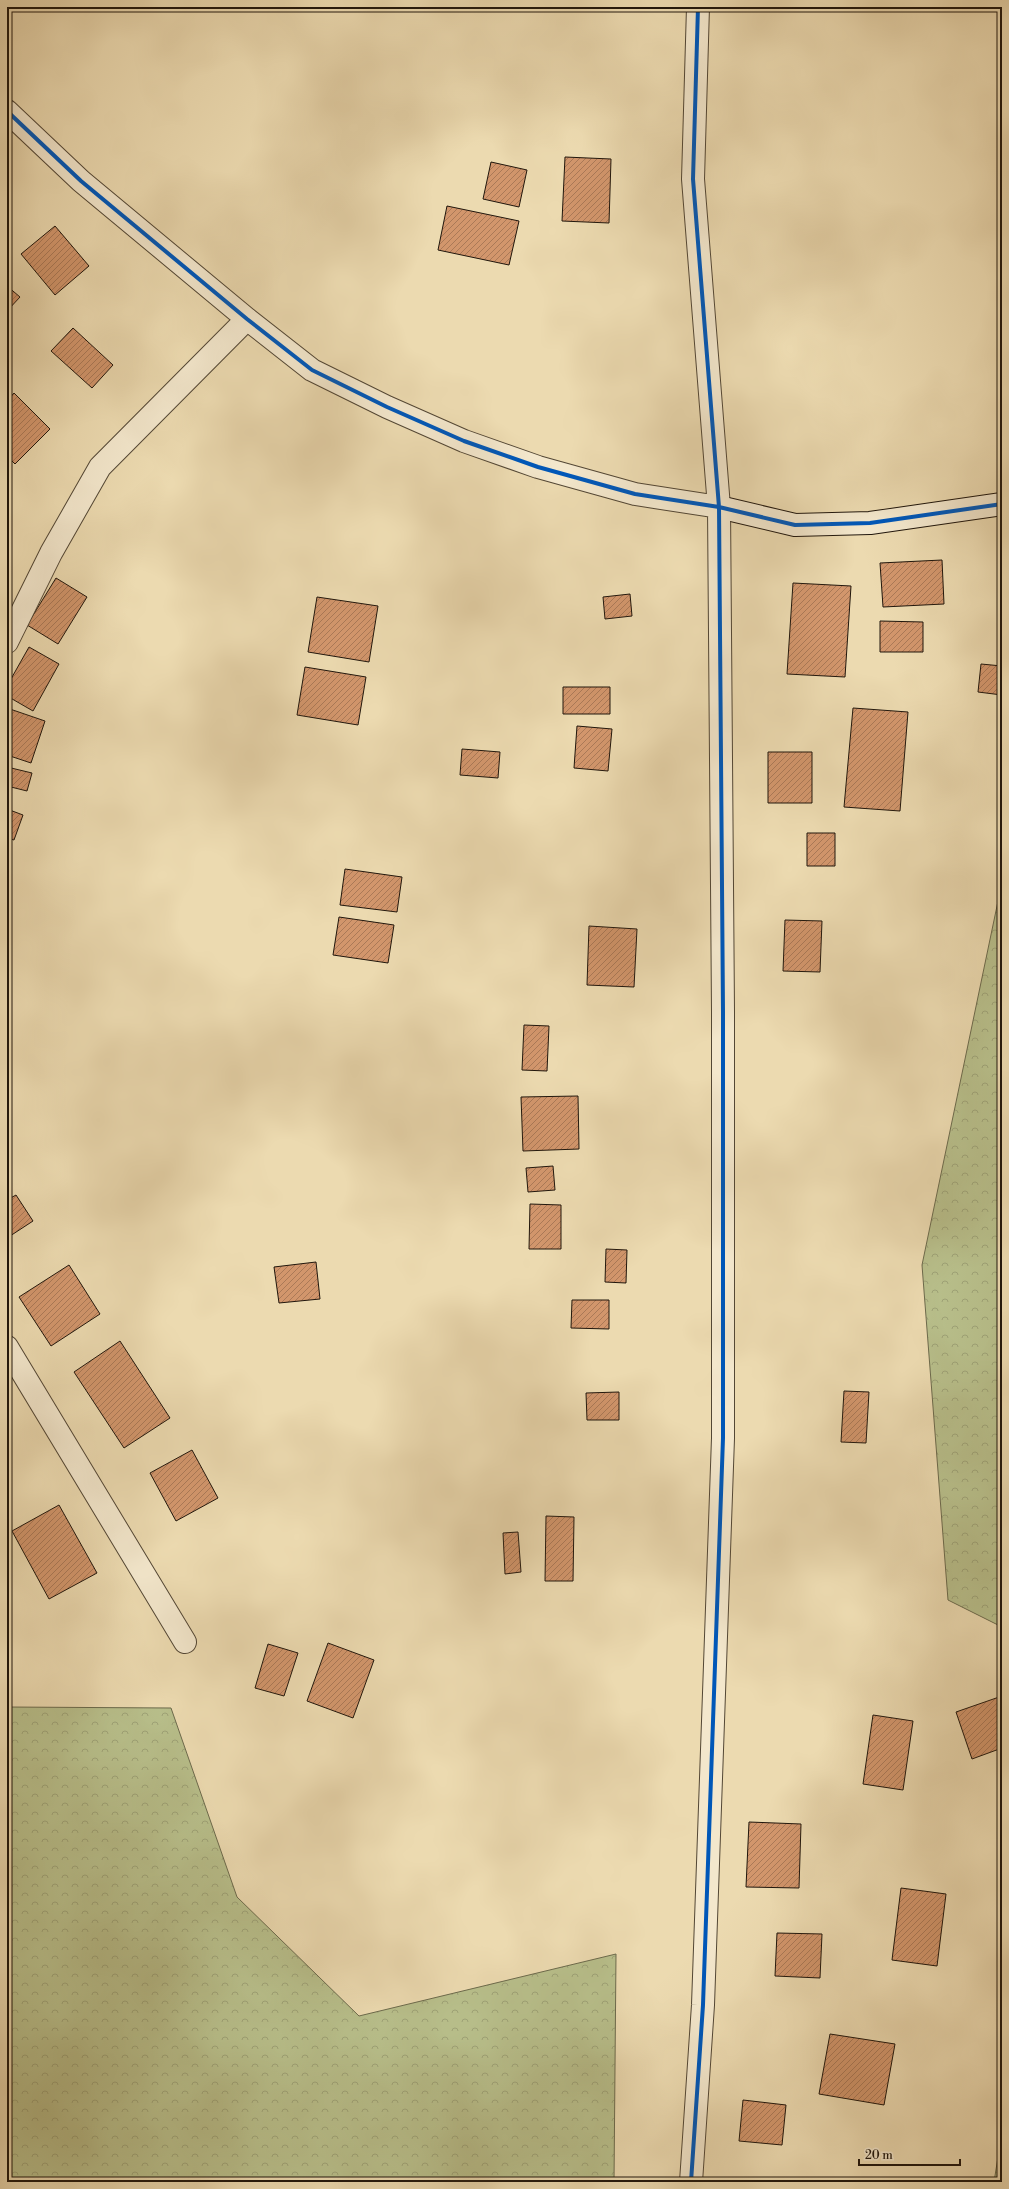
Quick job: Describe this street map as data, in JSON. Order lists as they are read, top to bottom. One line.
{"scale_bar":"20 m"}
